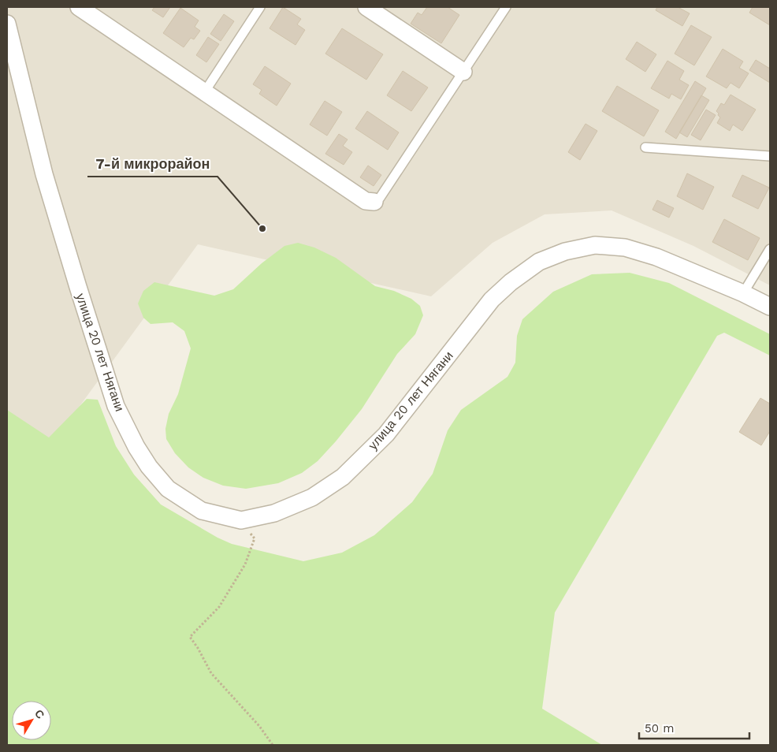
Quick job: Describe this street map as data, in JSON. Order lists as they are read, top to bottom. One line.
{"streets":{"street":["улица 20 лет Нягани"]},"places":["7-й микрорайон"],"scale_bar":"50 m","north":"top right"}
